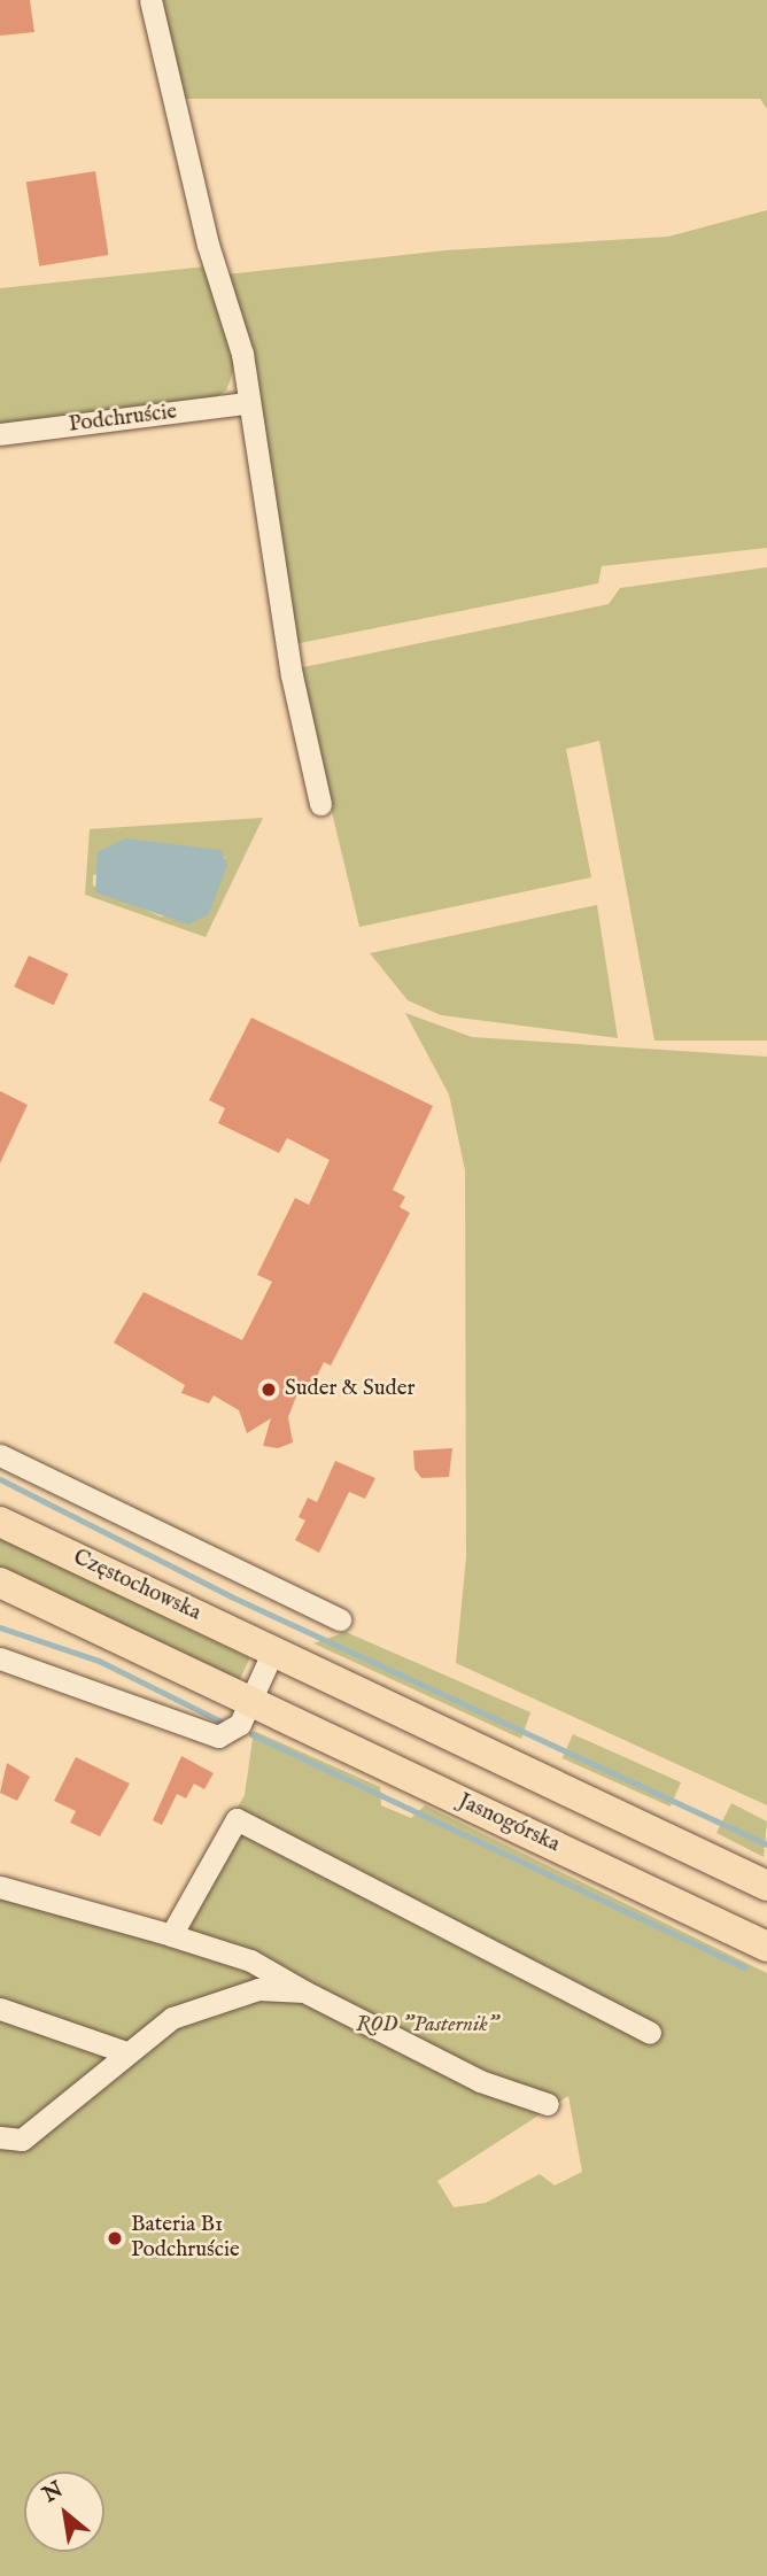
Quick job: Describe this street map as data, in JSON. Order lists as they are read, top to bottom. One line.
{"streets":{"main road":["Częstochowska","Jasnogórska"],"street":["Podchruście"]},"parks":["ROD \"Pasternik\""],"places":["Suder & Suder","Bateria B1 Podchruście"],"north":"top left"}
